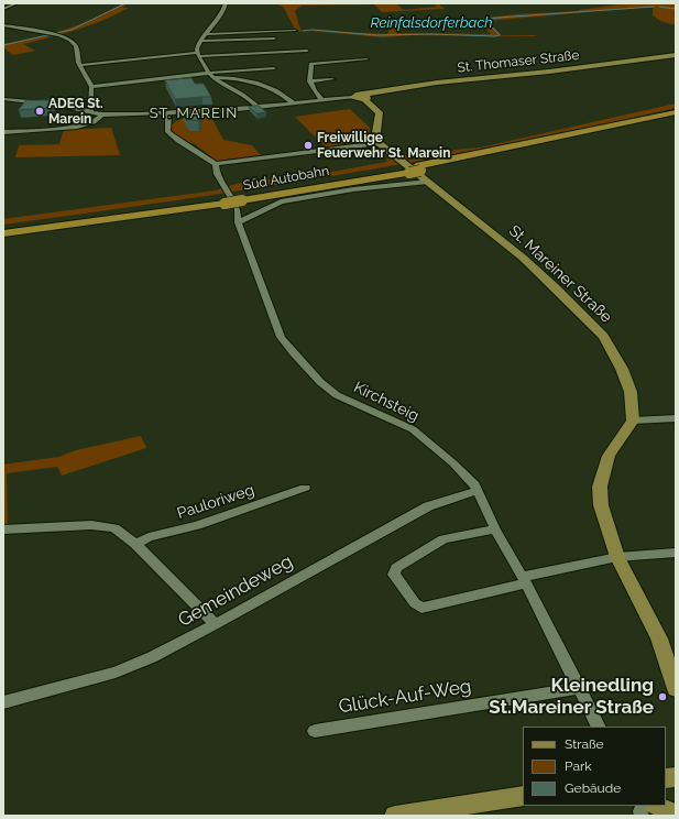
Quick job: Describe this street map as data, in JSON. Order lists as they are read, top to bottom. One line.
{"streets":{"highway":["Süd Autobahn"],"main road":["St. Thomaser Straße","St. Mareiner Straße"],"street":["Kirchsteig","Pauloriweg","Gemeindeweg","Glück-Auf-Weg"]},"crossings":[["Kirchsteig","Gemeindeweg"],["Kirchsteig","Glück-Auf-Weg"]],"districts":["ST. MAREIN"],"water":["Reinfalsdorferbach"],"places":["ADEG St. Marein","Freiwillige Feuerwehr St. Marein","Kleinedling St.Mareiner Straße"],"legend":["Straße","Park","Gebäude"]}
